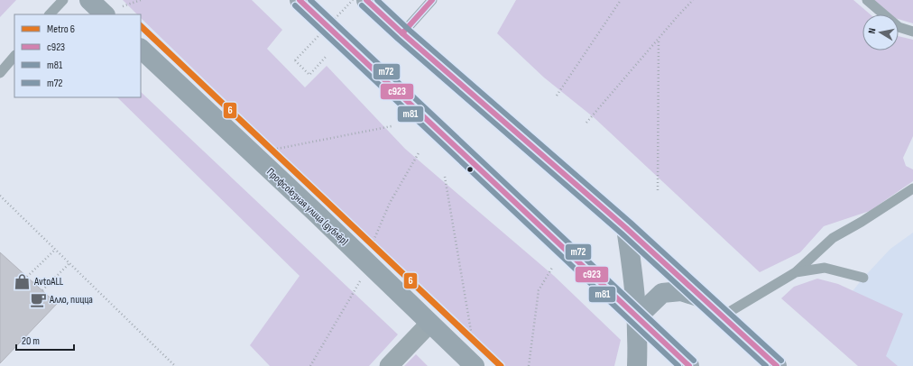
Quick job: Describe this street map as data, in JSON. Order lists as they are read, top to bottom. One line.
{"streets":{"street":["Профсоюзная улица (дублёр)"]},"places":{"shop":["AvtoALL"],"cafe":["Алло, пицца"]},"lines":["transit line с923","transit line т72","transit line т81","metro line 6"],"legend":["Metro 6","с923","т81","т72"],"scale_bar":"20 m","north":"left"}
